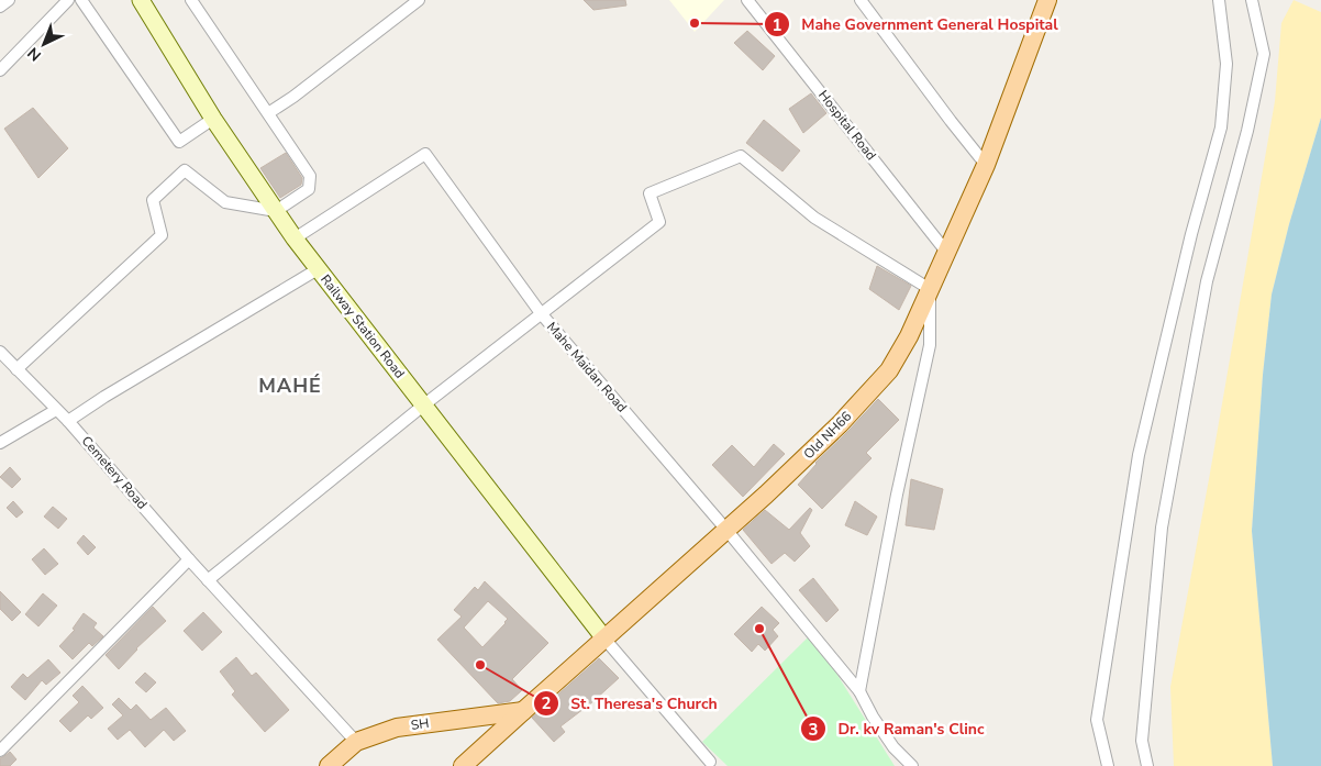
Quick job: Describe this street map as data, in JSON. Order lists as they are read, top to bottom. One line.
{"streets":{"main road":["Old NH66","SH"],"street":["Hospital Road","Railway Station Road","Mahe Maidan Road","Cemetery Road"]},"crossings":[["Hospital Road","Old NH66"],["Railway Station Road","Mahe Maidan Road"],["Railway Station Road","Old NH66"],["Mahe Maidan Road","Old NH66"],["Old NH66","SH"],["Cemetery Road","SH"]],"districts":["MAHÉ"],"places":["Mahe Government General Hospital","Dr. kv Raman's Clinc","St. Theresa's Church"],"north":"bottom left"}
